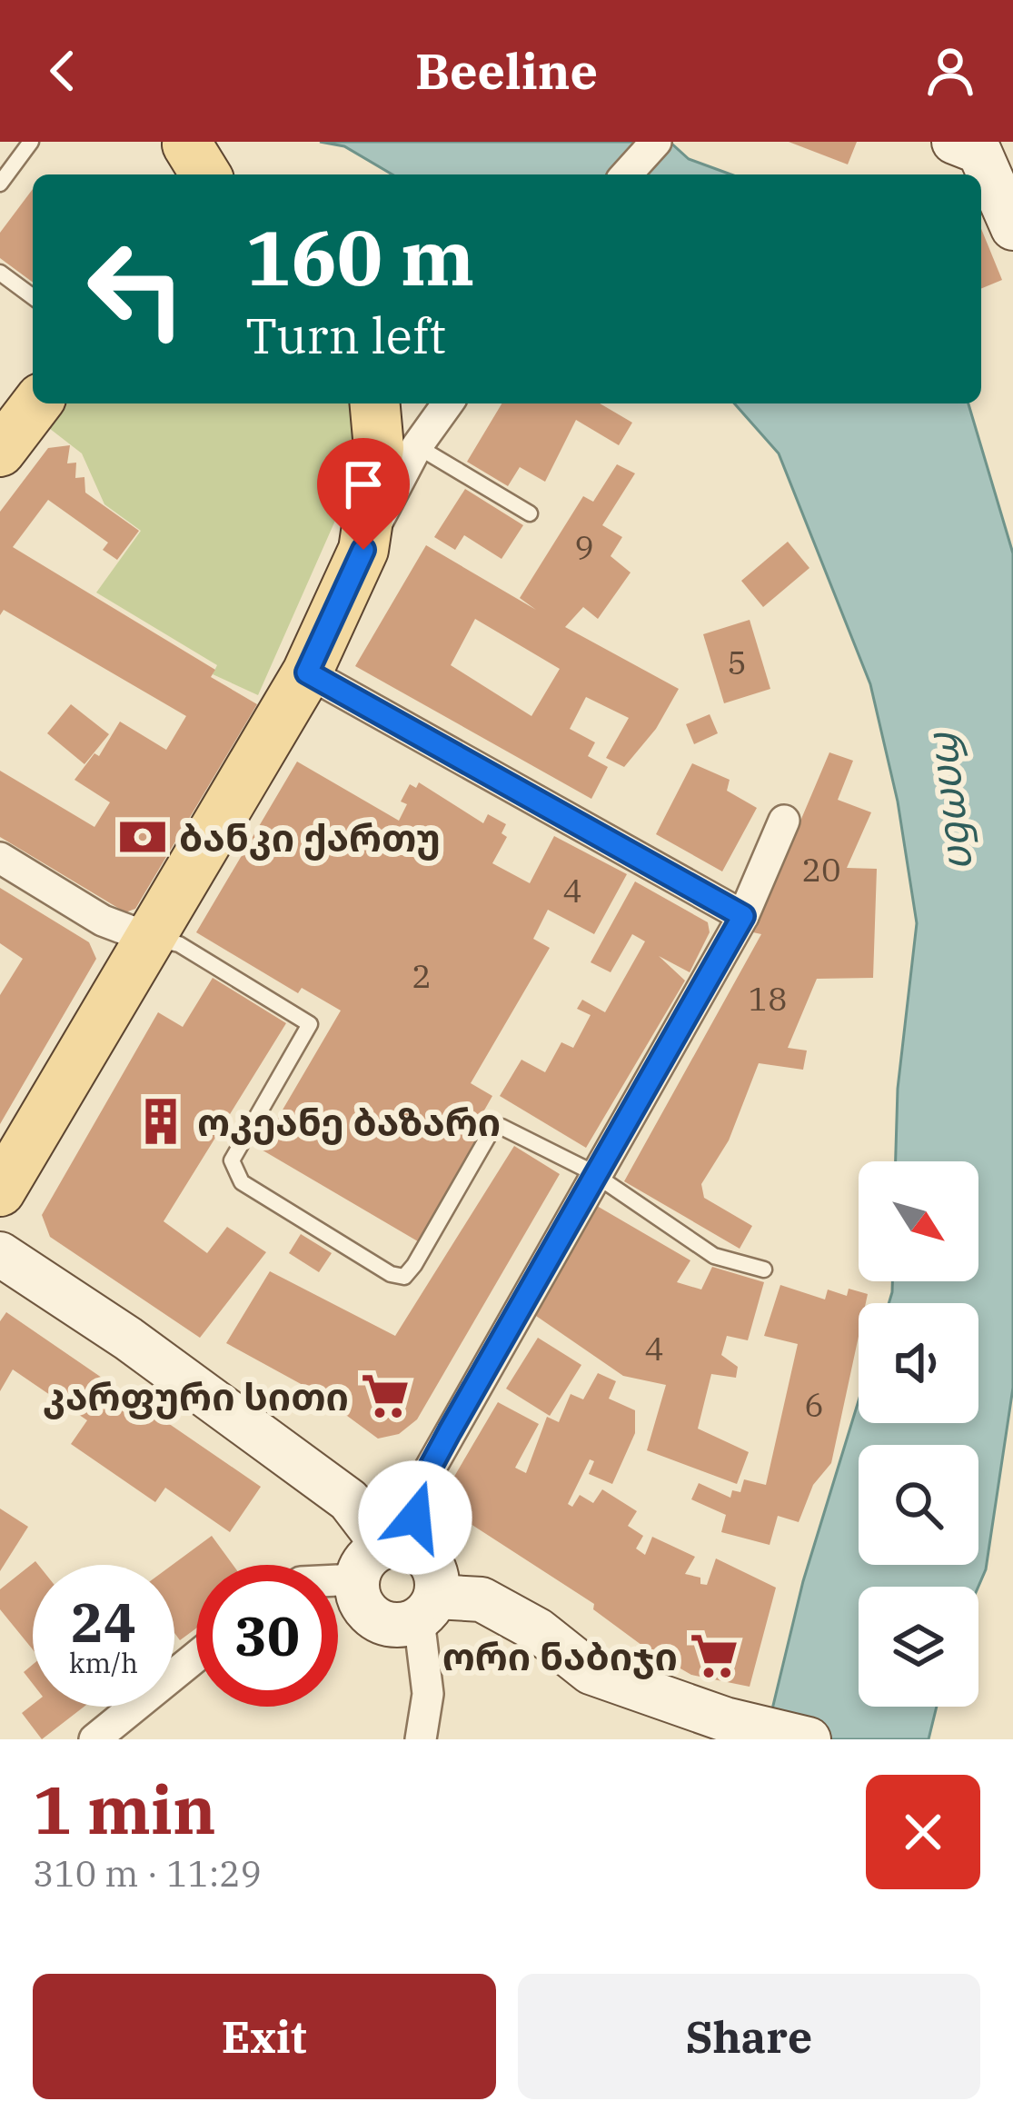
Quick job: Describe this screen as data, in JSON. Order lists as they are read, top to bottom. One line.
{"water":["რიონი"],"places":{"bank":["ბანკი ქართუ"],"building":["ოკეანე ბაზარი"],"supermarket":["კარფური სითი","ორი ნაბიჯი"]},"house_numbers":["9","5","20","4","2","18","4","6"],"north":"bottom right","page":{"header":"Beeline","turn":["160 m","Turn left"],"speed":"24 km/h","limit":"30","heading":["1 min","310 m · 11:29"],"buttons":["Exit","Share"]}}
